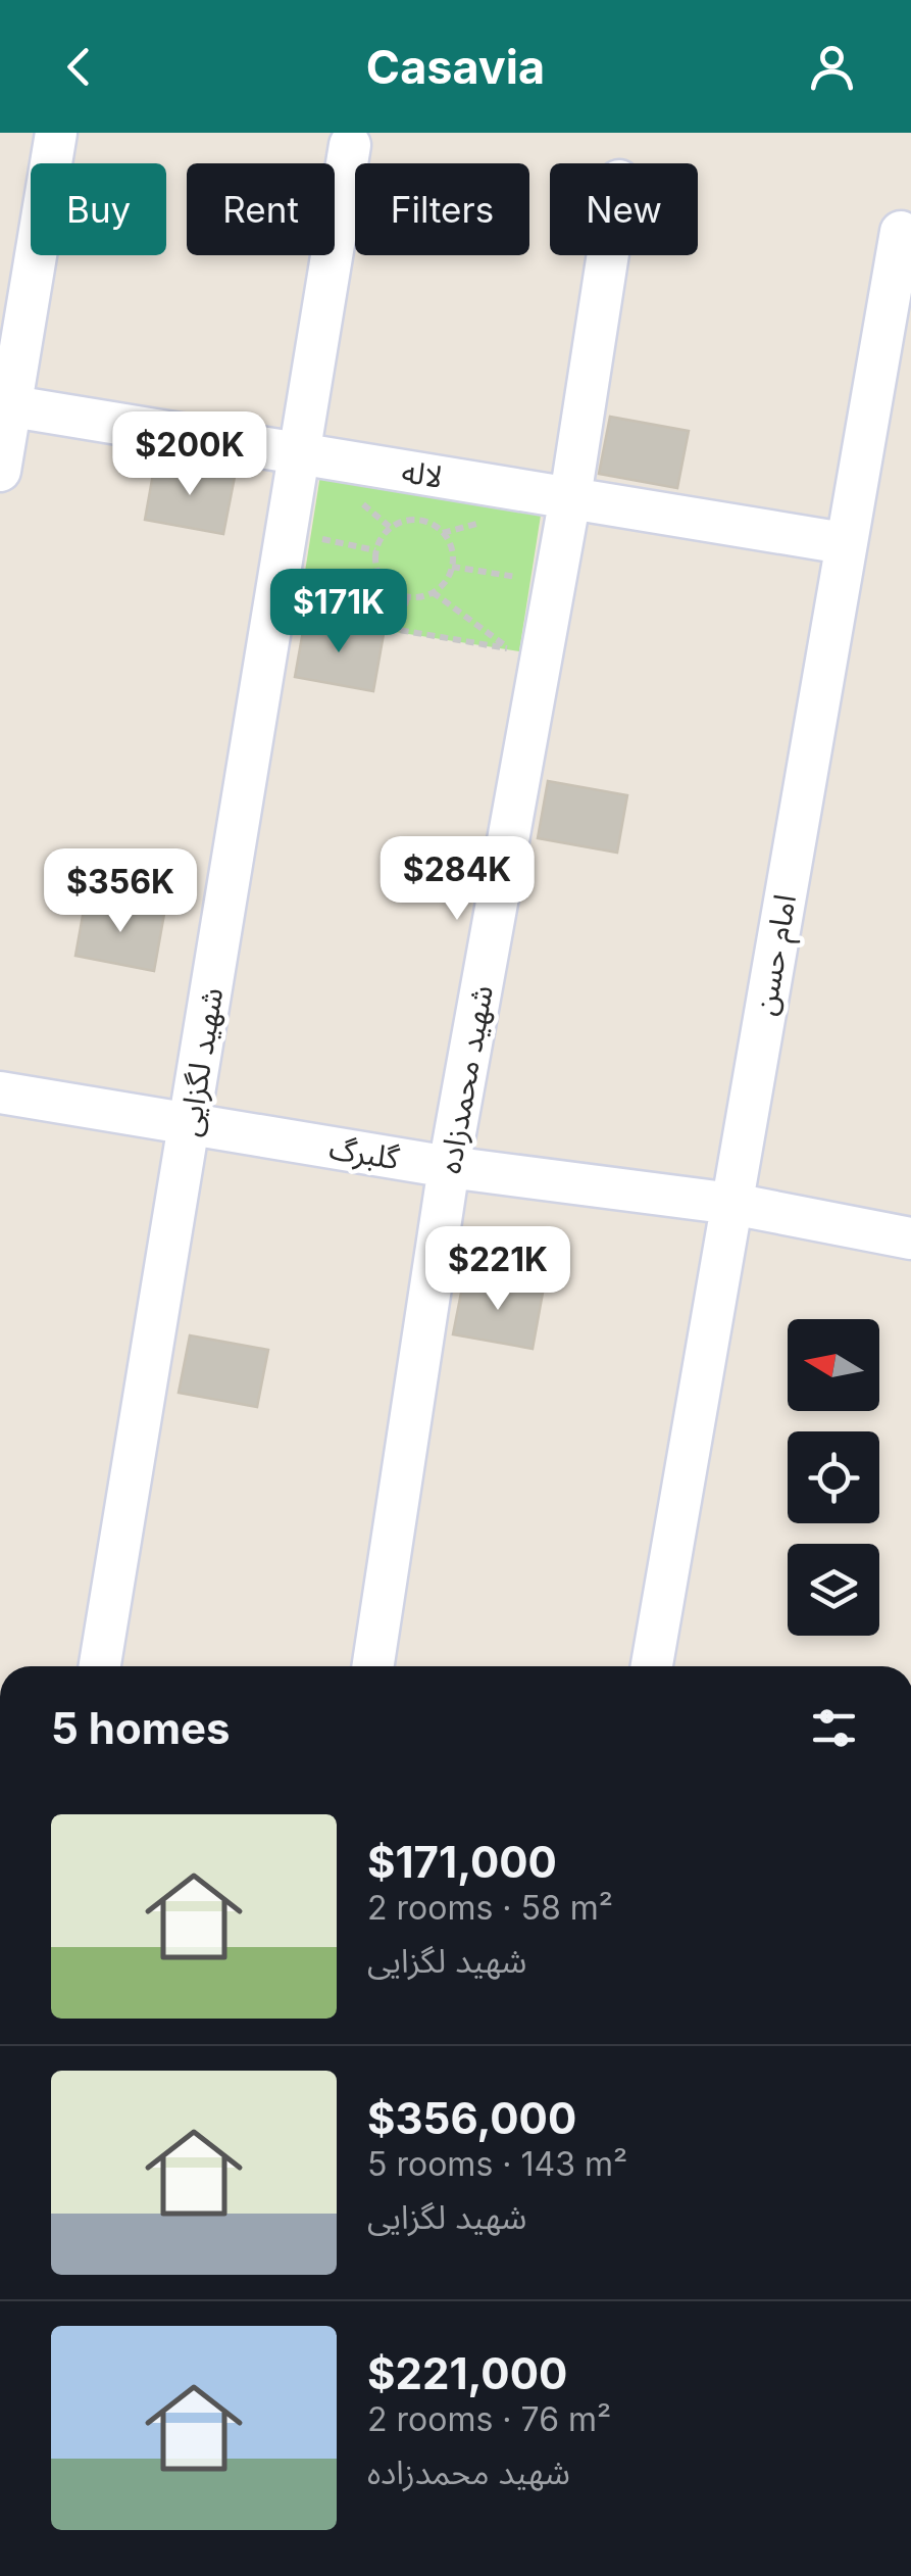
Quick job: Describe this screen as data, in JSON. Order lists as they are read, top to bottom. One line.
{"streets":{"street":["لاله","امام حسن","شهید لگزایی","شهید محمدزاده","گلبرگ"]},"crossings":[["لاله","امام حسن"],["لاله","شهید لگزایی"],["لاله","شهید محمدزاده"],["امام حسن","گلبرگ"],["شهید لگزایی","گلبرگ"],["شهید محمدزاده","گلبرگ"]],"north":"left","page":{"header":"Casavia","chip":["Buy","Rent","Filters","New"],"price":["$200K","$171K","$284K","$356K","$221K"],"heading":"5 homes","list":[{"name":"$171,000","note":"2 rooms · 58 m² · شهید لگزایی"},{"name":"$356,000","note":"5 rooms · 143 m² · شهید لگزایی"},{"name":"$221,000","note":"2 rooms · 76 m² · شهید محمدزاده"}]}}
